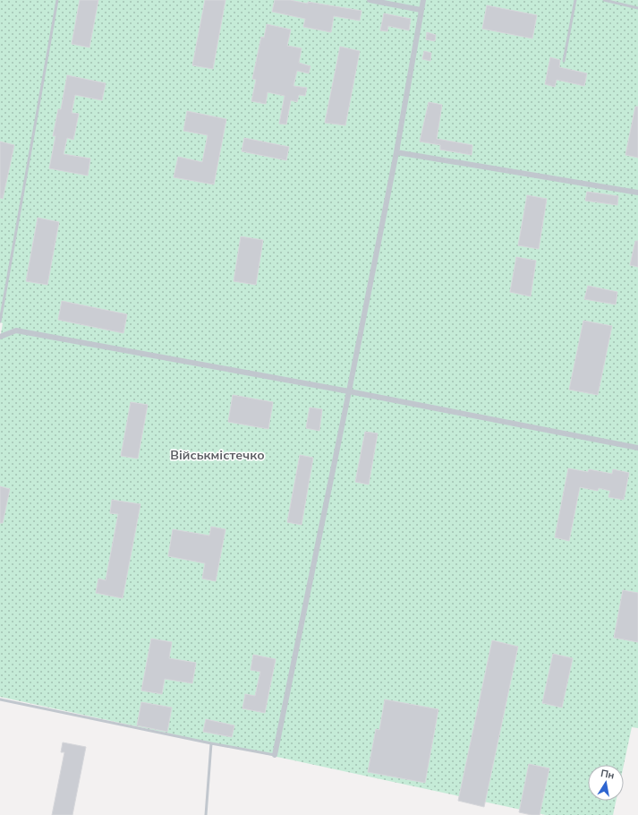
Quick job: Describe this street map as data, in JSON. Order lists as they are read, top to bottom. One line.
{"districts":["Військмістечко"],"north":"top"}
